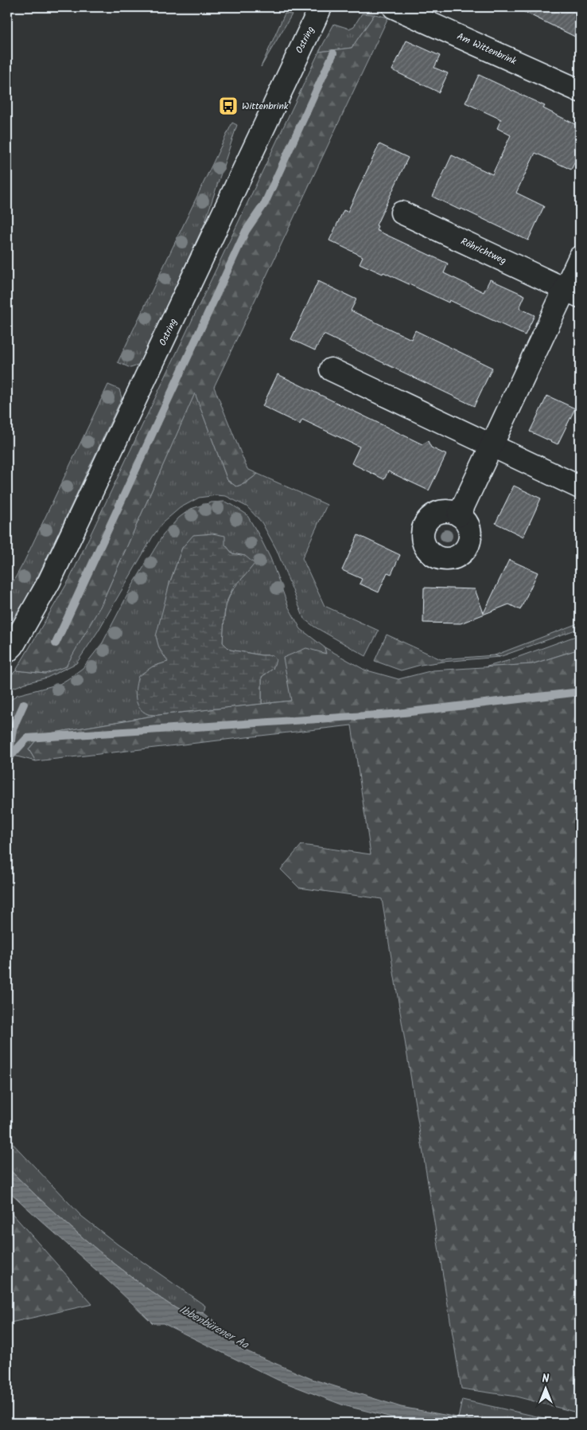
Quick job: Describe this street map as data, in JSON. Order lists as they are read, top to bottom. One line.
{"streets":{"street":["Ostring","Am Wittenbrink","Röhrichtweg"]},"water":["Ibbenbürener Aa"],"places":{"bus stop":["Wittenbrink"]},"north":"top"}
